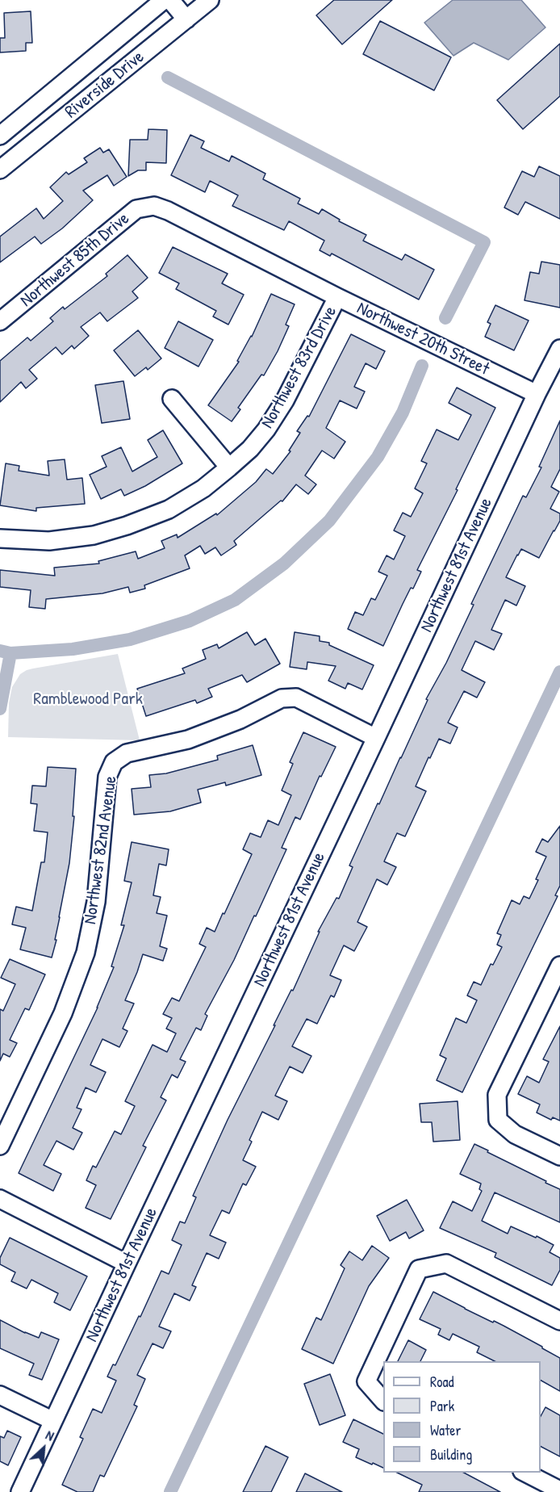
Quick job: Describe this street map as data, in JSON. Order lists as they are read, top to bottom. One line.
{"streets":{"street":["Riverside Drive","Northwest 85th Drive","Northwest 20th Street","Northwest 83rd Drive","Northwest 81st Avenue","Northwest 82nd Avenue"]},"crossings":[["Northwest 85th Drive","Northwest 20th Street"],["Northwest 20th Street","Northwest 83rd Drive"],["Northwest 20th Street","Northwest 81st Avenue"],["Northwest 81st Avenue","Northwest 82nd Avenue"]],"parks":["Ramblewood Park"],"legend":["Road","Park","Water","Building"],"north":"top right"}
